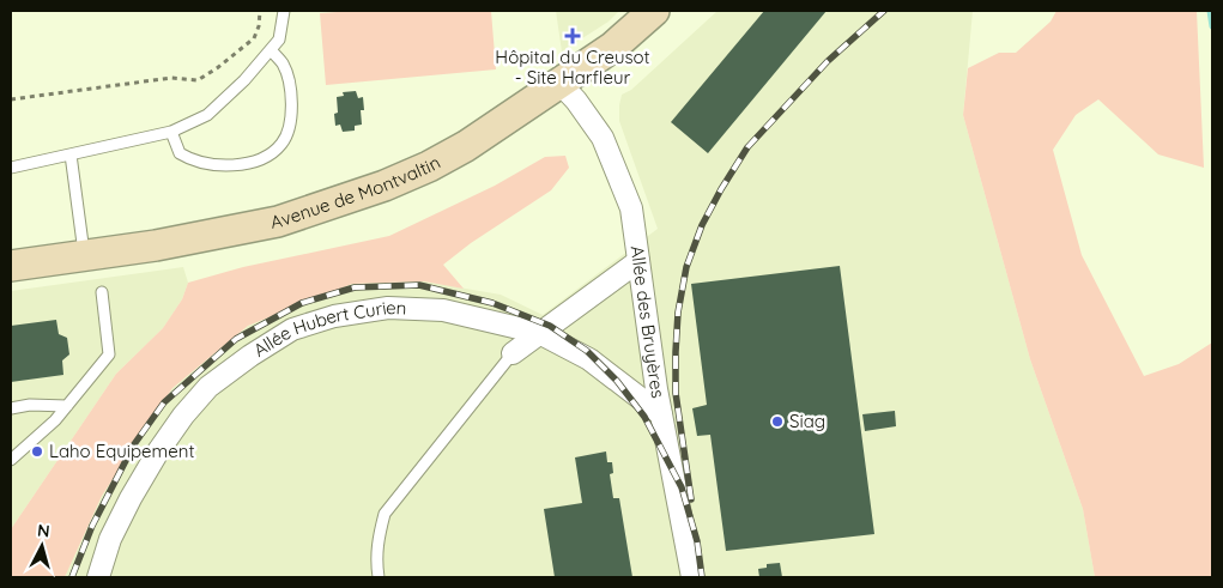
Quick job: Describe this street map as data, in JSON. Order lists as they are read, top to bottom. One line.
{"streets":{"street":["Avenue de Montvaltin","Allée des Bruyères","Allée Hubert Curien"]},"crossings":[["Avenue de Montvaltin","Allée des Bruyères"],["Allée des Bruyères","Allée Hubert Curien"]],"places":{"health":["Hôpital du Creusot - Site Harfleur"],"other":["Siag","Laho Equipement"]},"north":"top"}
